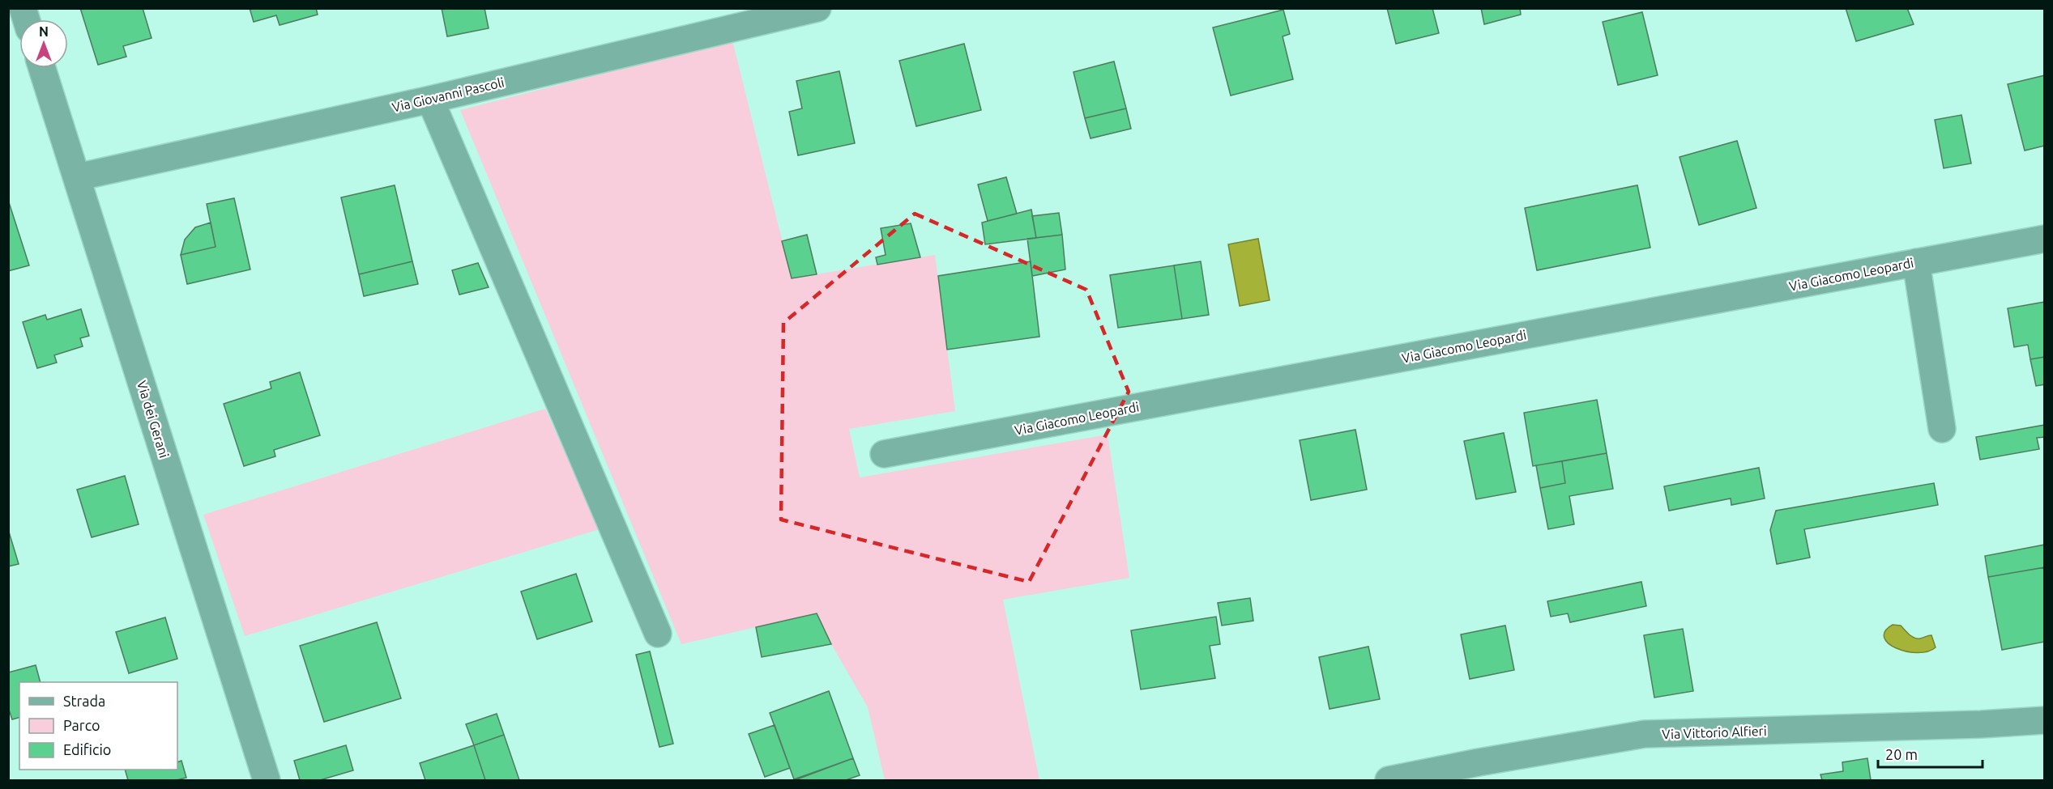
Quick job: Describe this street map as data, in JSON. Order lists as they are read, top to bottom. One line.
{"streets":{"street":["Via Giovanni Pascoli","Via Giacomo Leopardi","Via dei Gerani","Via Vittorio Alfieri"]},"crossings":[["Via Giovanni Pascoli","Via dei Gerani"]],"legend":["Strada","Parco","Edificio"],"scale_bar":"20 m","north":"top"}
